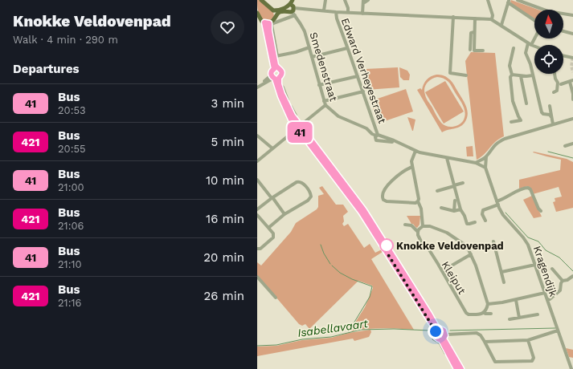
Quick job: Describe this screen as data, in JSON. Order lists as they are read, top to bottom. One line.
{"streets":{"street":["Smedenstraat","Edward Verheyestraat","Kragendijk","Kleiput"]},"crossings":[["Smedenstraat","Edward Verheyestraat"],["Smedenstraat","Kragendijk"]],"water":["Isabellavaart"],"places":["Knokke Veldovenpad"],"lines":["bus line 41"],"north":"top","page":{"heading":[["Knokke Veldovenpad","Walk · 4 min · 290 m"],"Departures"],"on_map":"41","list":[{"mark":"41","name":"Bus","note":"20:53","value":"3 min"},{"mark":"421","name":"Bus","note":"20:55","value":"5 min"},{"mark":"41","name":"Bus","note":"21:00","value":"10 min"},{"mark":"421","name":"Bus","note":"21:06","value":"16 min"},{"mark":"41","name":"Bus","note":"21:10","value":"20 min"},{"mark":"421","name":"Bus","note":"21:16","value":"26 min"}]}}
